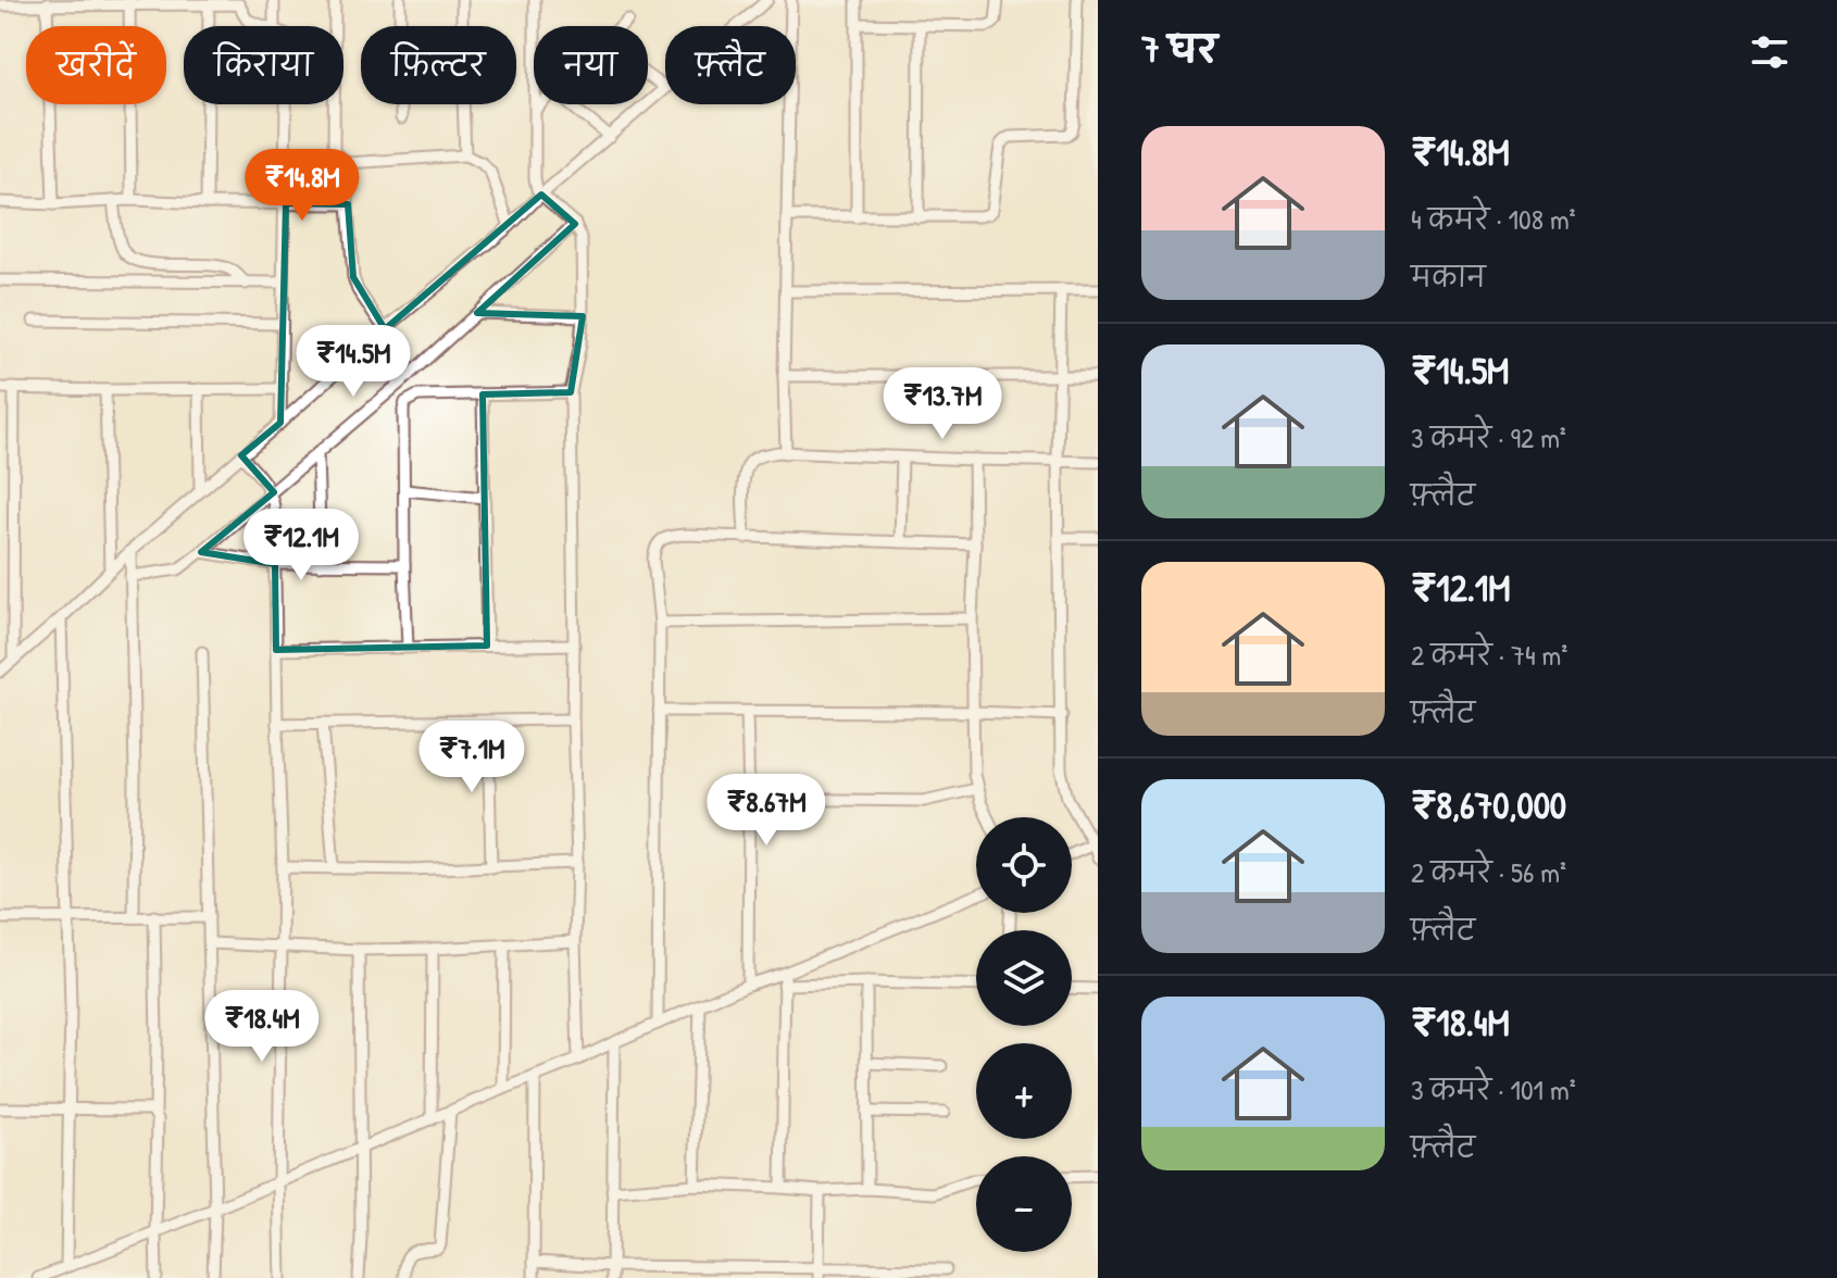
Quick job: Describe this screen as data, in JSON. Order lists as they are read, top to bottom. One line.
{"page":{"heading":"7 घर","chip":["खरीदें","किराया","फ़िल्टर","नया","फ़्लैट"],"list":[{"name":"₹14.8M","note":"4 कमरे · 108 m² · मकान"},{"name":"₹14.5M","note":"3 कमरे · 92 m² · फ़्लैट"},{"name":"₹12.1M","note":"2 कमरे · 74 m² · फ़्लैट"},{"name":"₹8,670,000","note":"2 कमरे · 56 m² · फ़्लैट"},{"name":"₹18.4M","note":"3 कमरे · 101 m² · फ़्लैट"}],"price":["₹14.8M","₹14.5M","₹13.7M","₹12.1M","₹7.1M","₹8.67M","₹18.4M"],"map_buttons":["+","−"]}}
